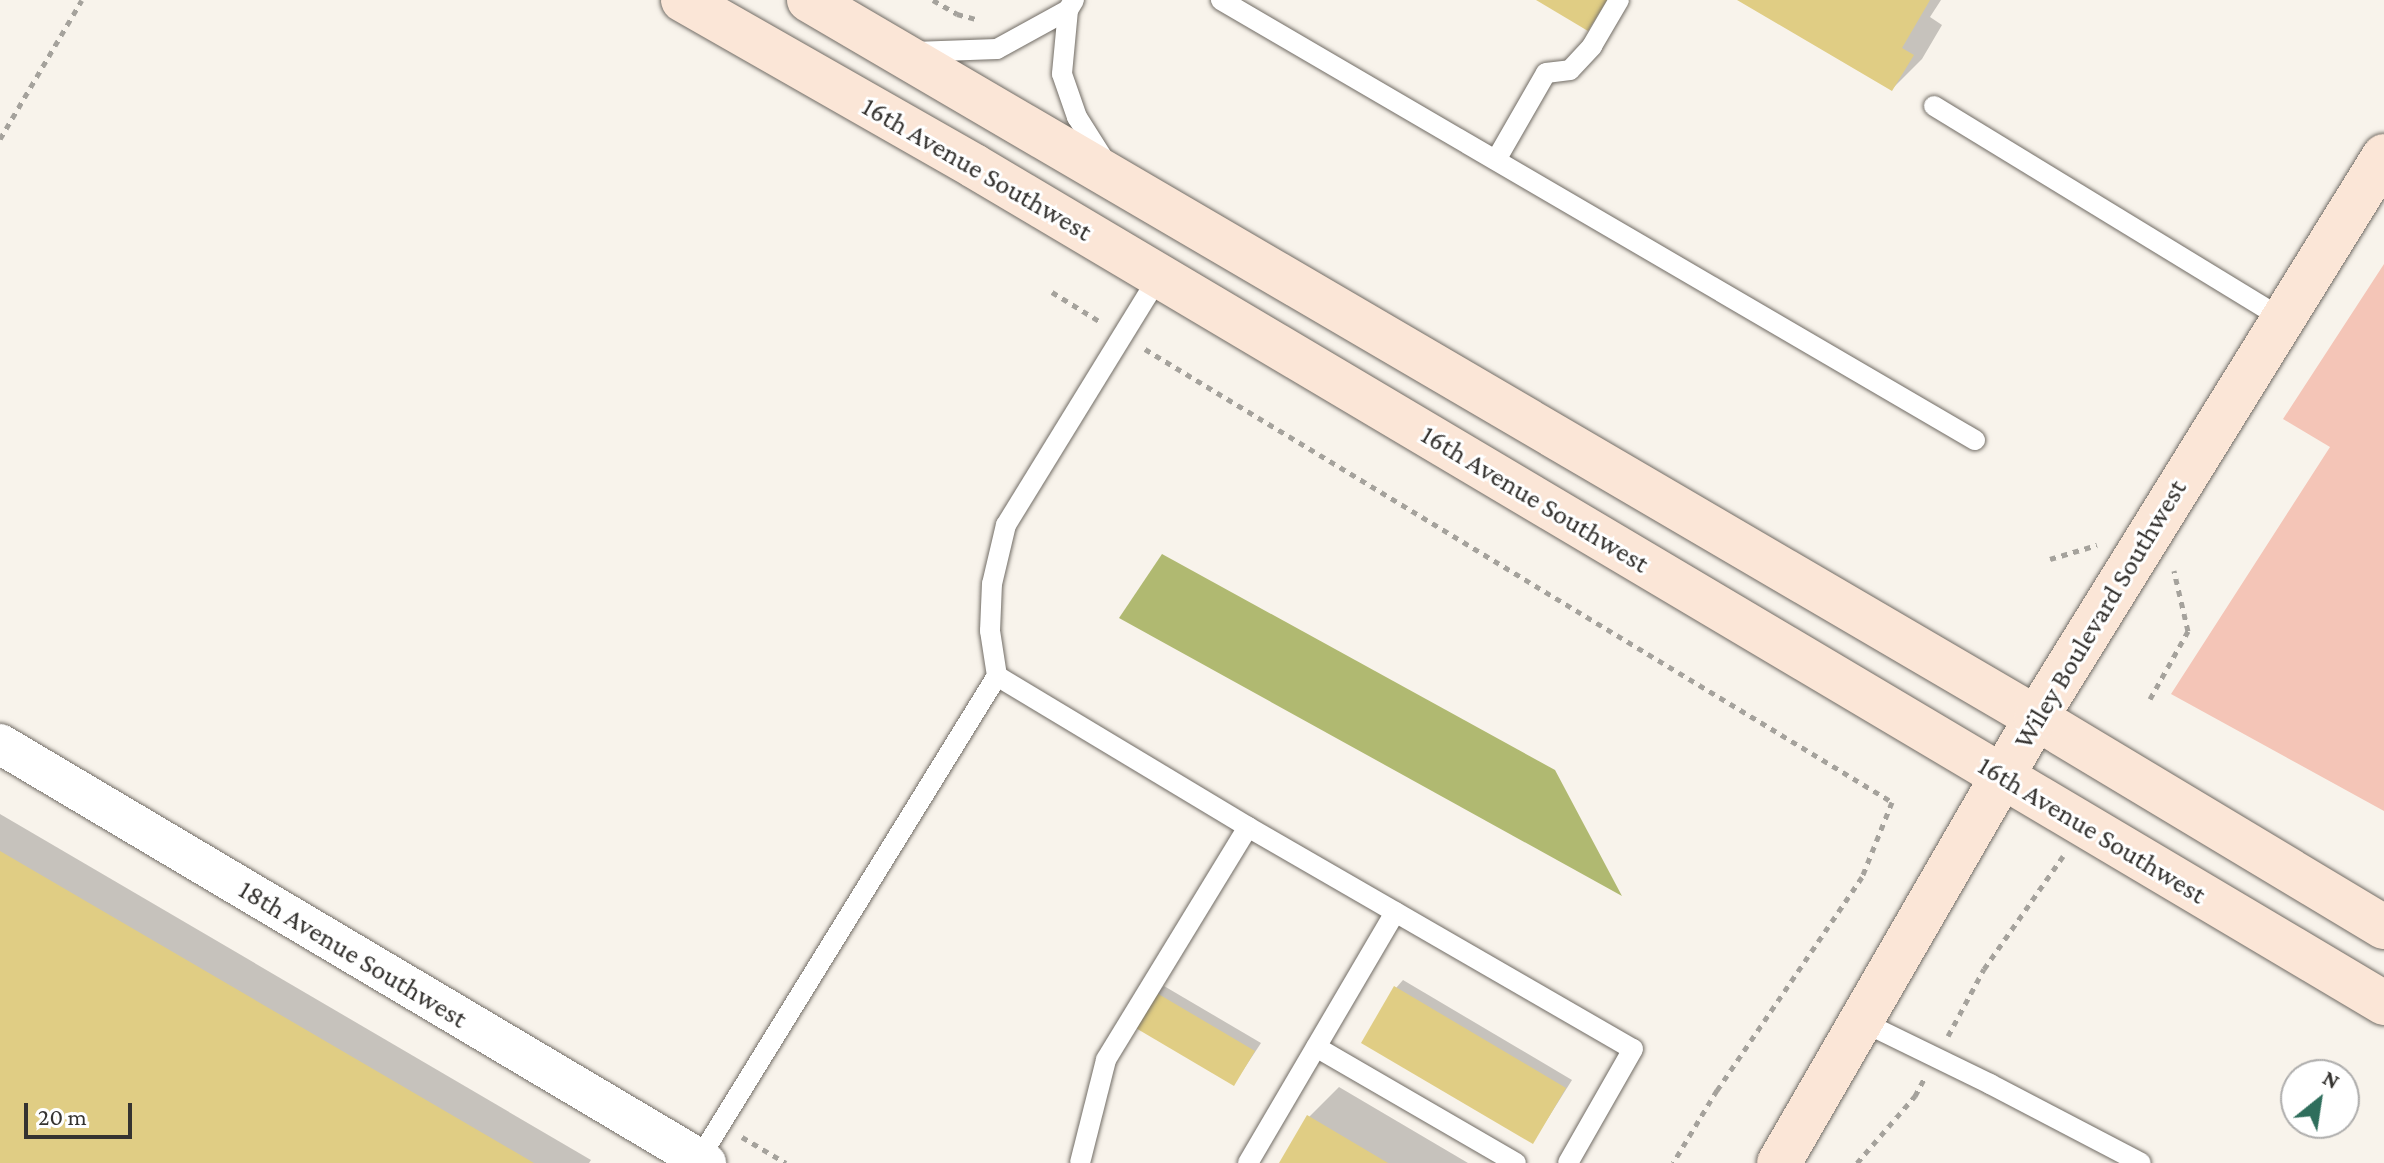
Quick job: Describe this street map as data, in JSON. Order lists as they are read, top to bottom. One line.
{"streets":{"main road":["16th Avenue Southwest","Wiley Boulevard Southwest"],"street":["18th Avenue Southwest"]},"crossings":[["16th Avenue Southwest","Wiley Boulevard Southwest"]],"scale_bar":"20 m","north":"top right"}
